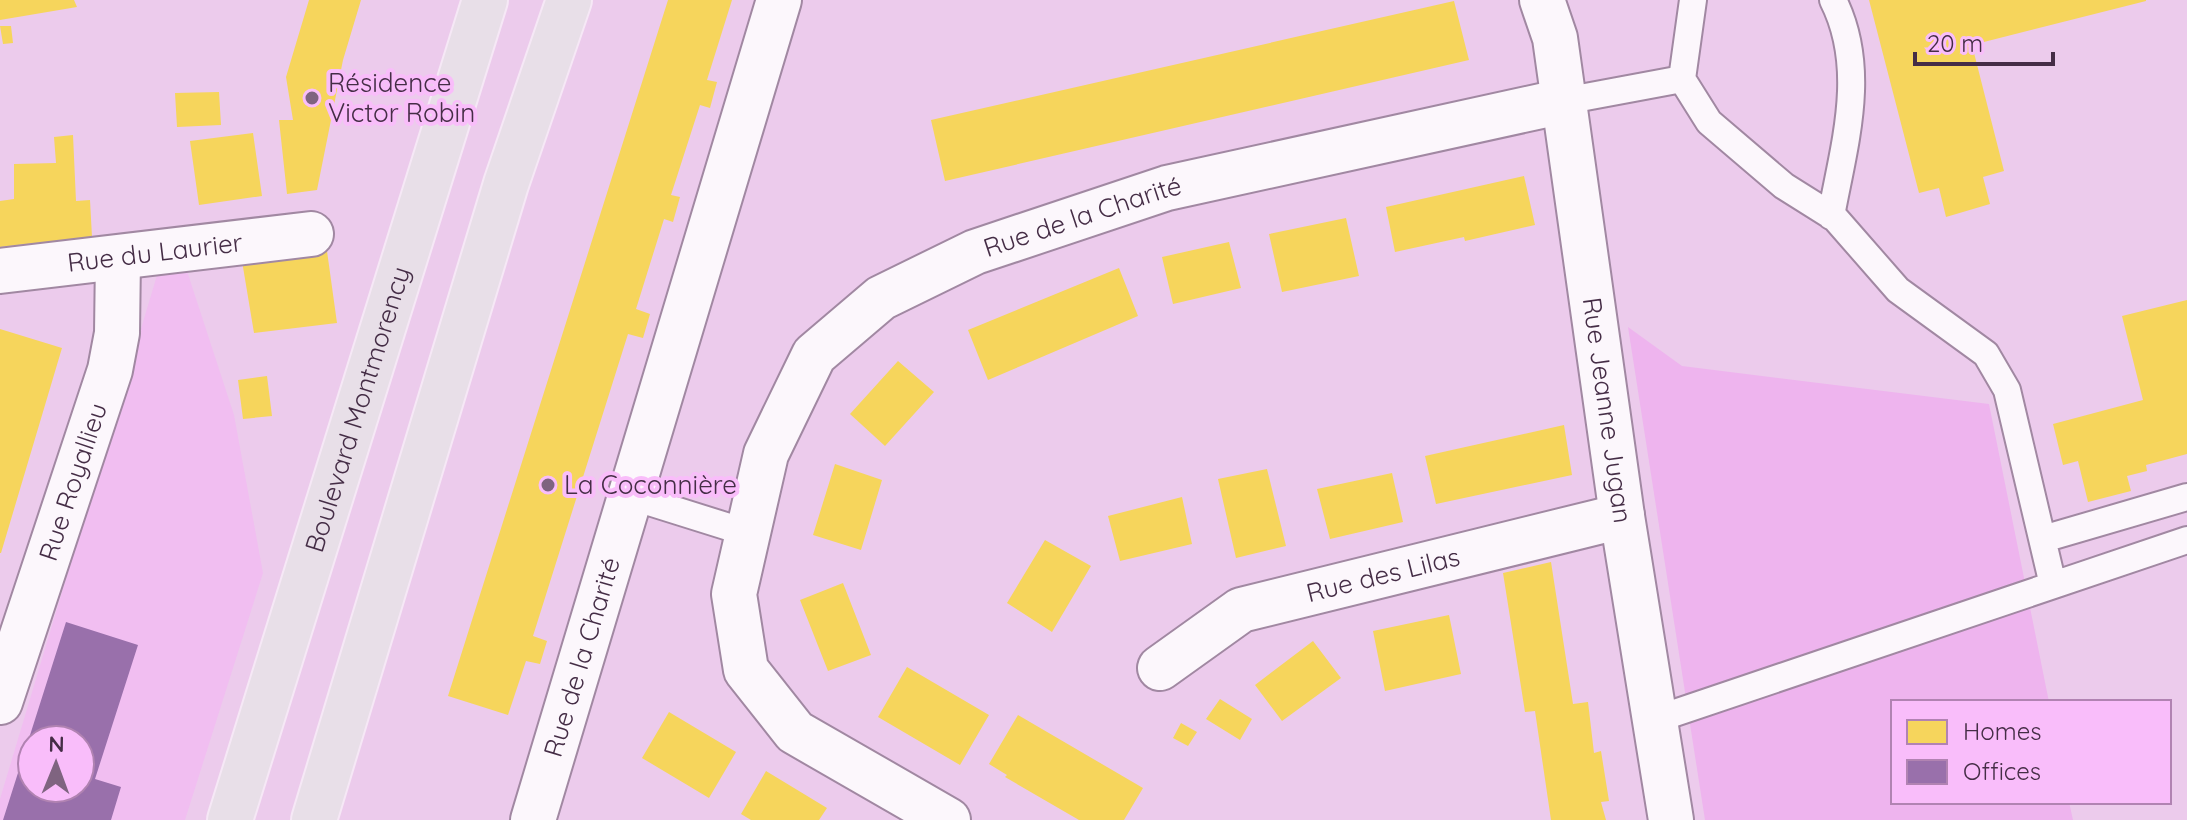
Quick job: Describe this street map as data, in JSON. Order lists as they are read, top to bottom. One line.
{"streets":{"main road":["Boulevard Montmorency"],"street":["Rue de la Charité","Rue du Laurier","Rue Jeanne Jugan","Rue Royallieu","Rue des Lilas"]},"crossings":[["Rue de la Charité","Rue Jeanne Jugan"],["Rue du Laurier","Rue Royallieu"],["Rue Jeanne Jugan","Rue des Lilas"]],"places":["Résidence Victor Robin","La Coconnière"],"legend":["Homes","Offices"],"scale_bar":"20 m","north":"top"}
